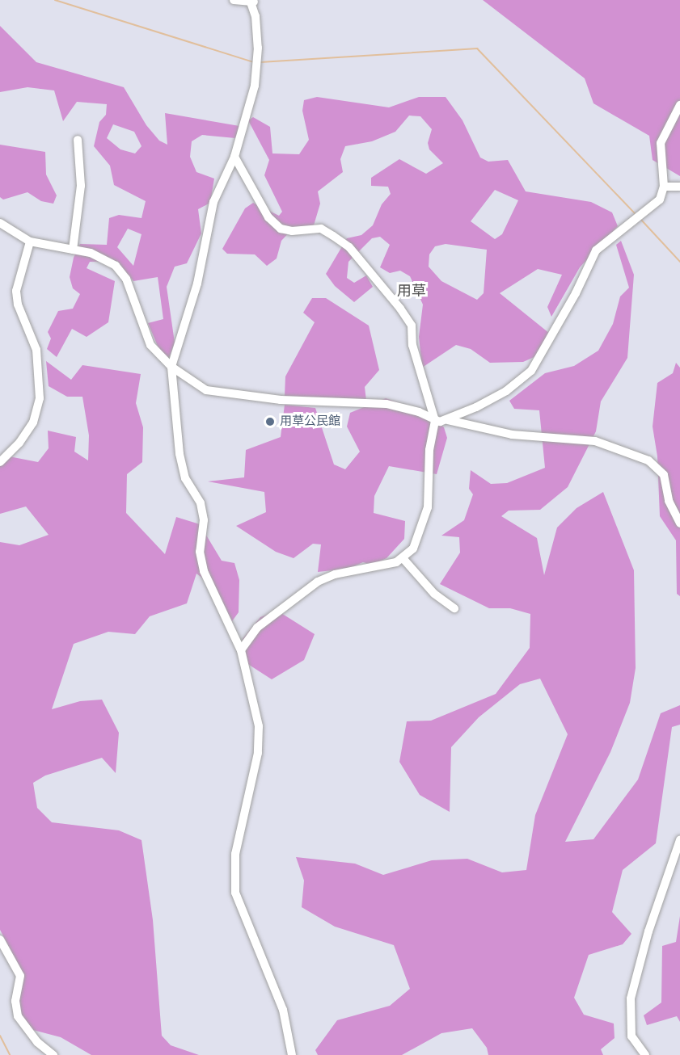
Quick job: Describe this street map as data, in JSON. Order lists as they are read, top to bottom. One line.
{"districts":["用草"],"places":["用草公民館"]}
